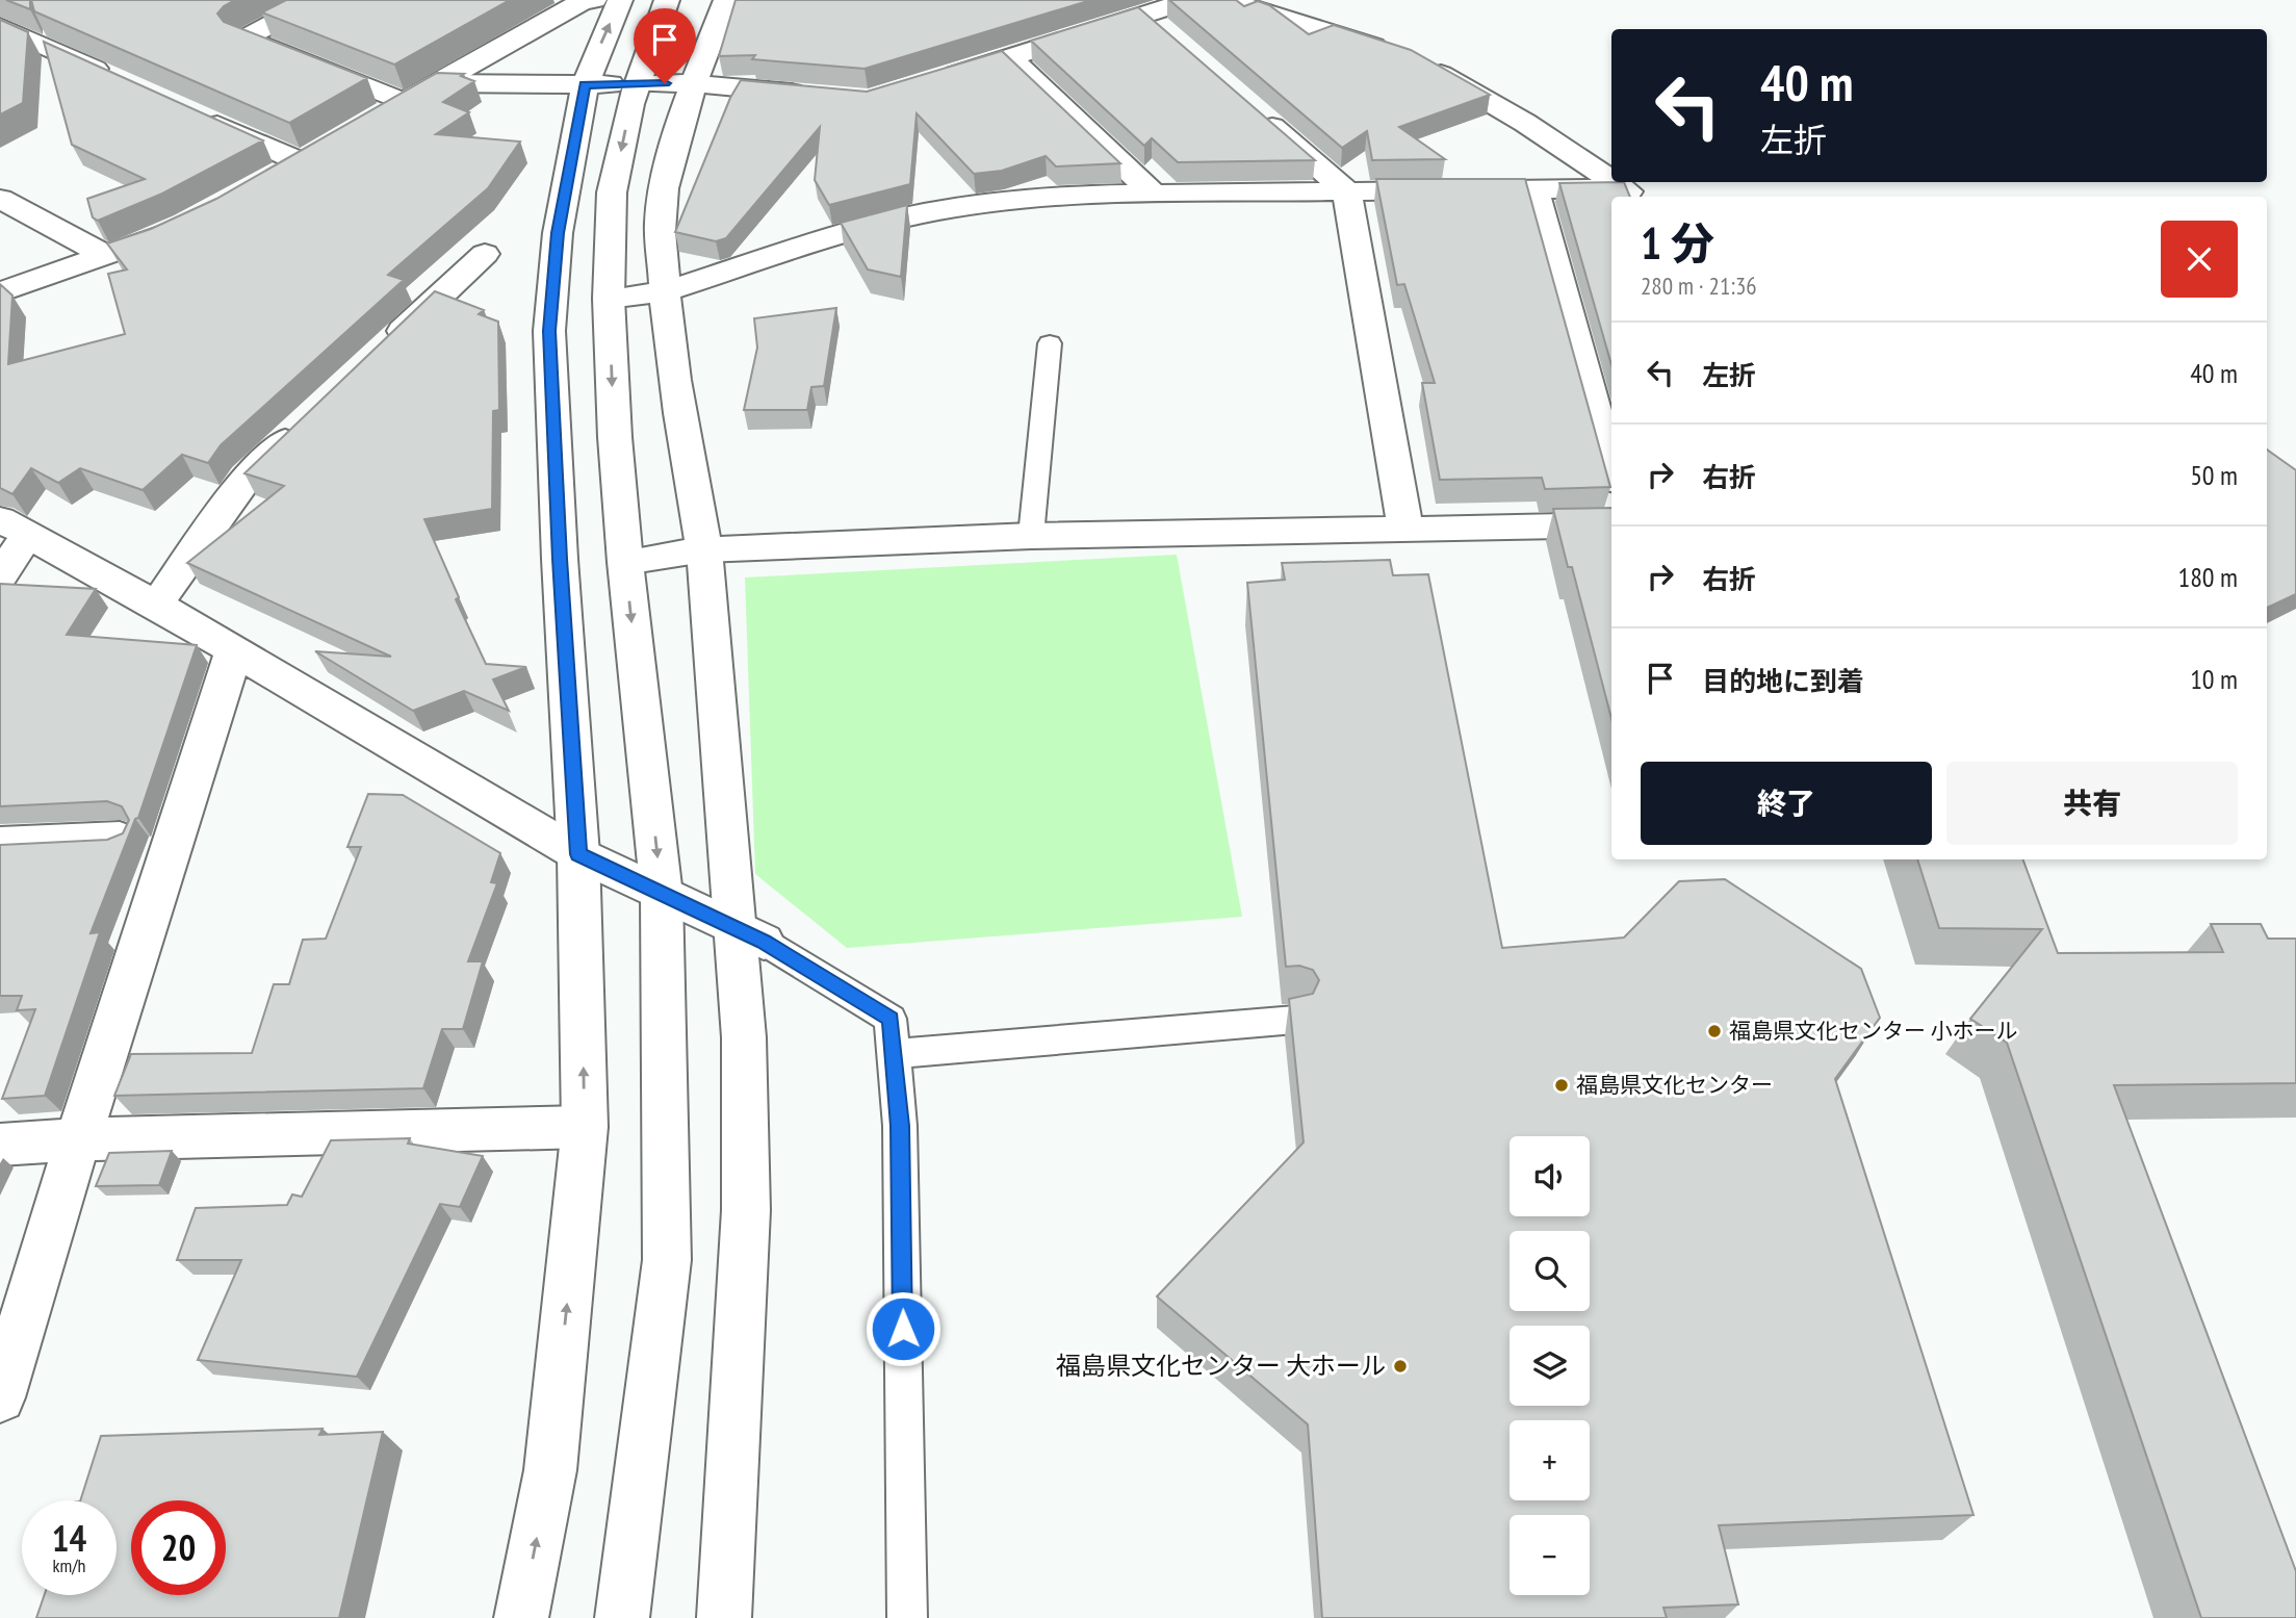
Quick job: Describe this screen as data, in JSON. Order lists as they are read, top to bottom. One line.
{"places":["福島県文化センター 小ホール","福島県文化センター","福島県文化センター 大ホール"],"page":{"turn":["40 m","左折"],"heading":["1 分","280 m · 21:36"],"list":[{"name":"左折","value":"40 m"},{"name":"右折","value":"50 m"},{"name":"右折","value":"180 m"},{"name":"目的地に到着","value":"10 m"}],"buttons":["終了","共有"],"map_buttons":["+","−"],"speed":"14 km/h","limit":"20"}}
